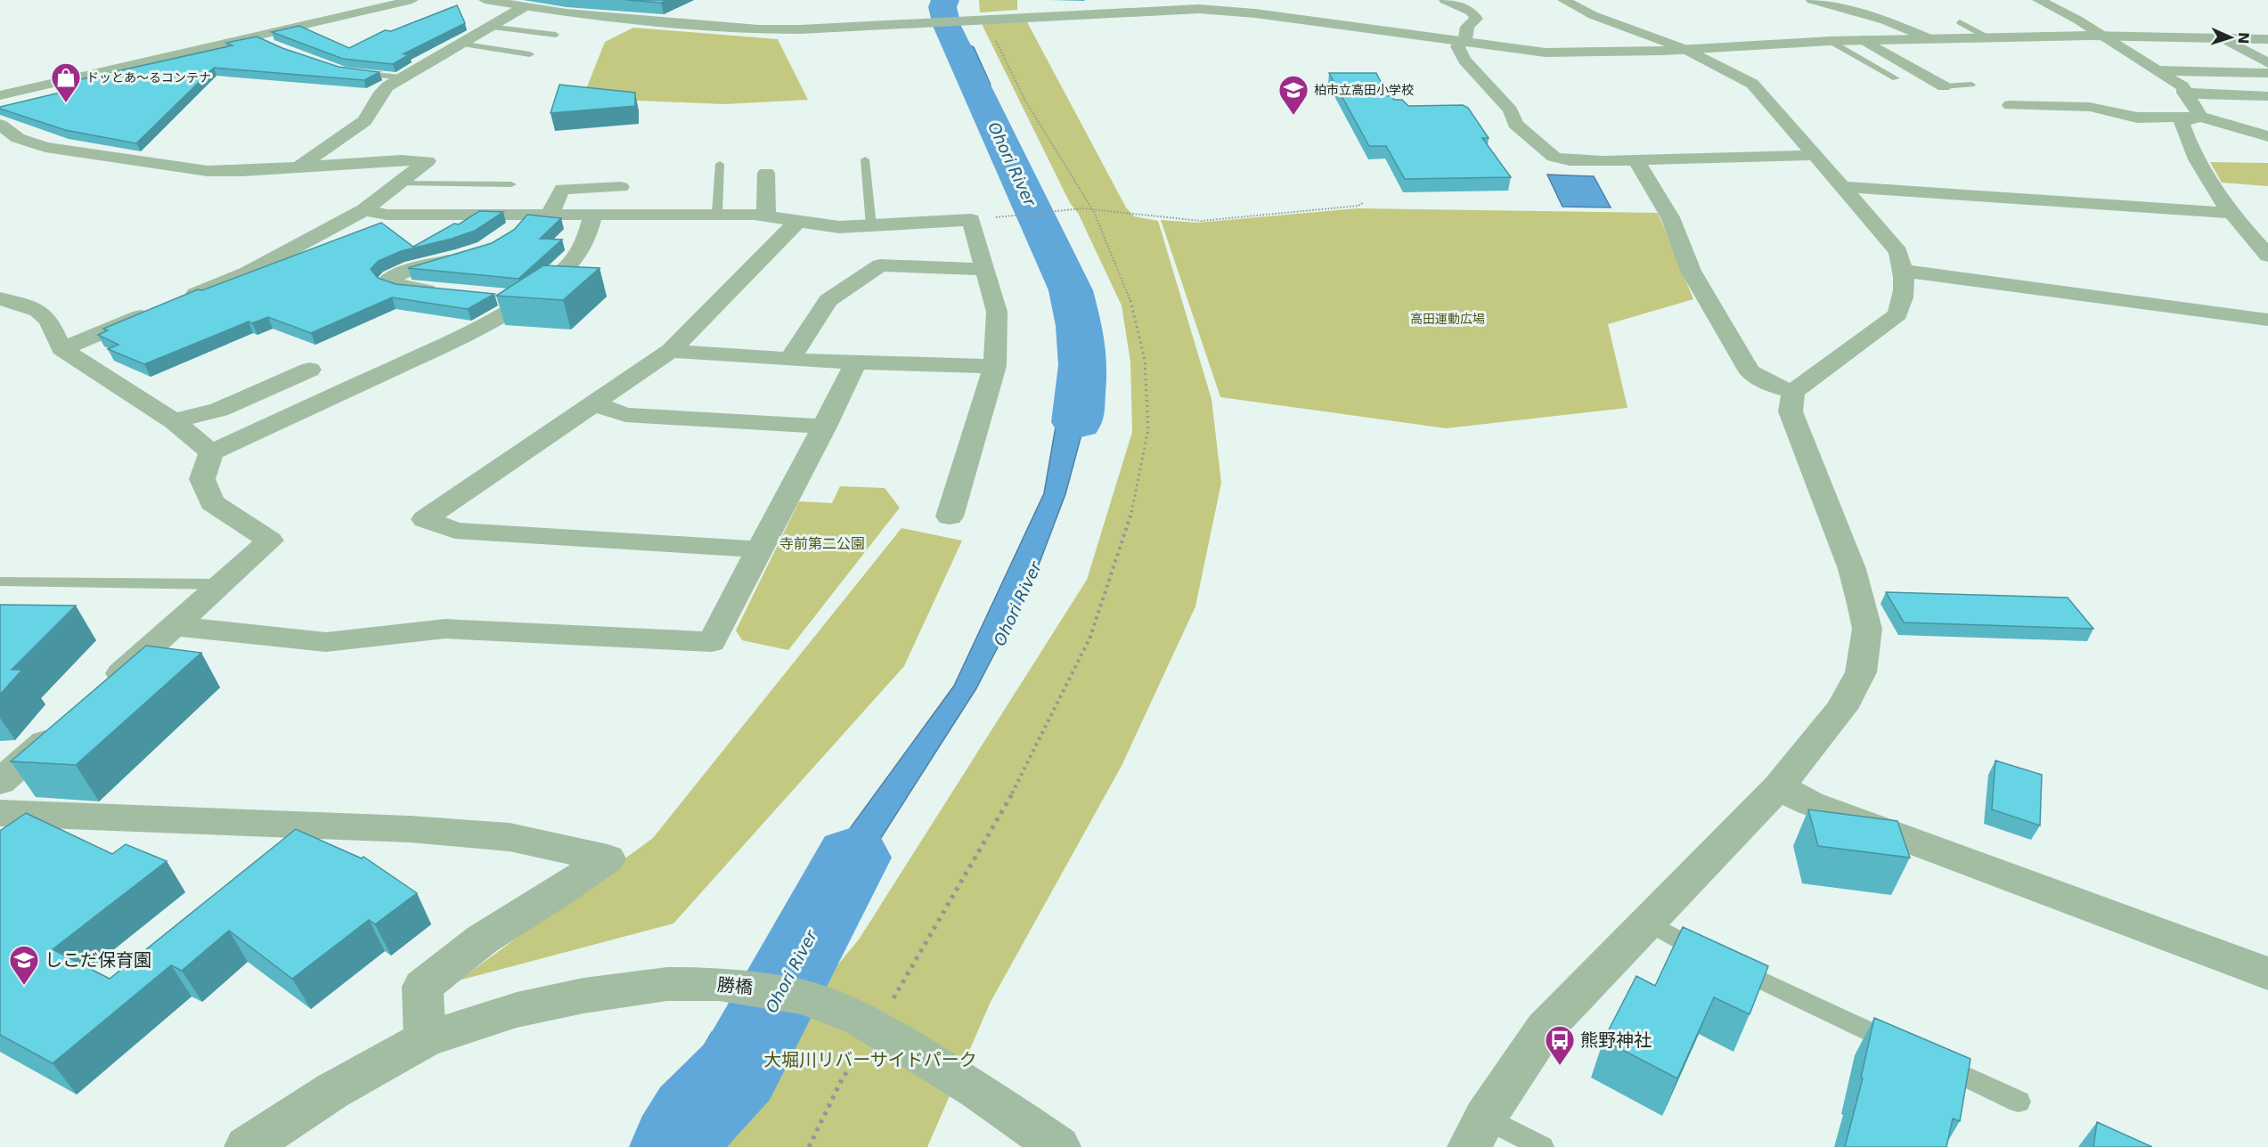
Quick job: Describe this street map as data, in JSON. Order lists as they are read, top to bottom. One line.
{"streets":{"street":["勝橋"]},"water":["Ohori River"],"parks":["高田運動広場","寺前第二公園","大堀川リバーサイドパーク"],"places":{"shop":["ドッとあ〜るコンテナ"],"school or university":["柏市立高田小学校","しこだ保育園"],"bus stop":["熊野神社"]},"north":"right"}
